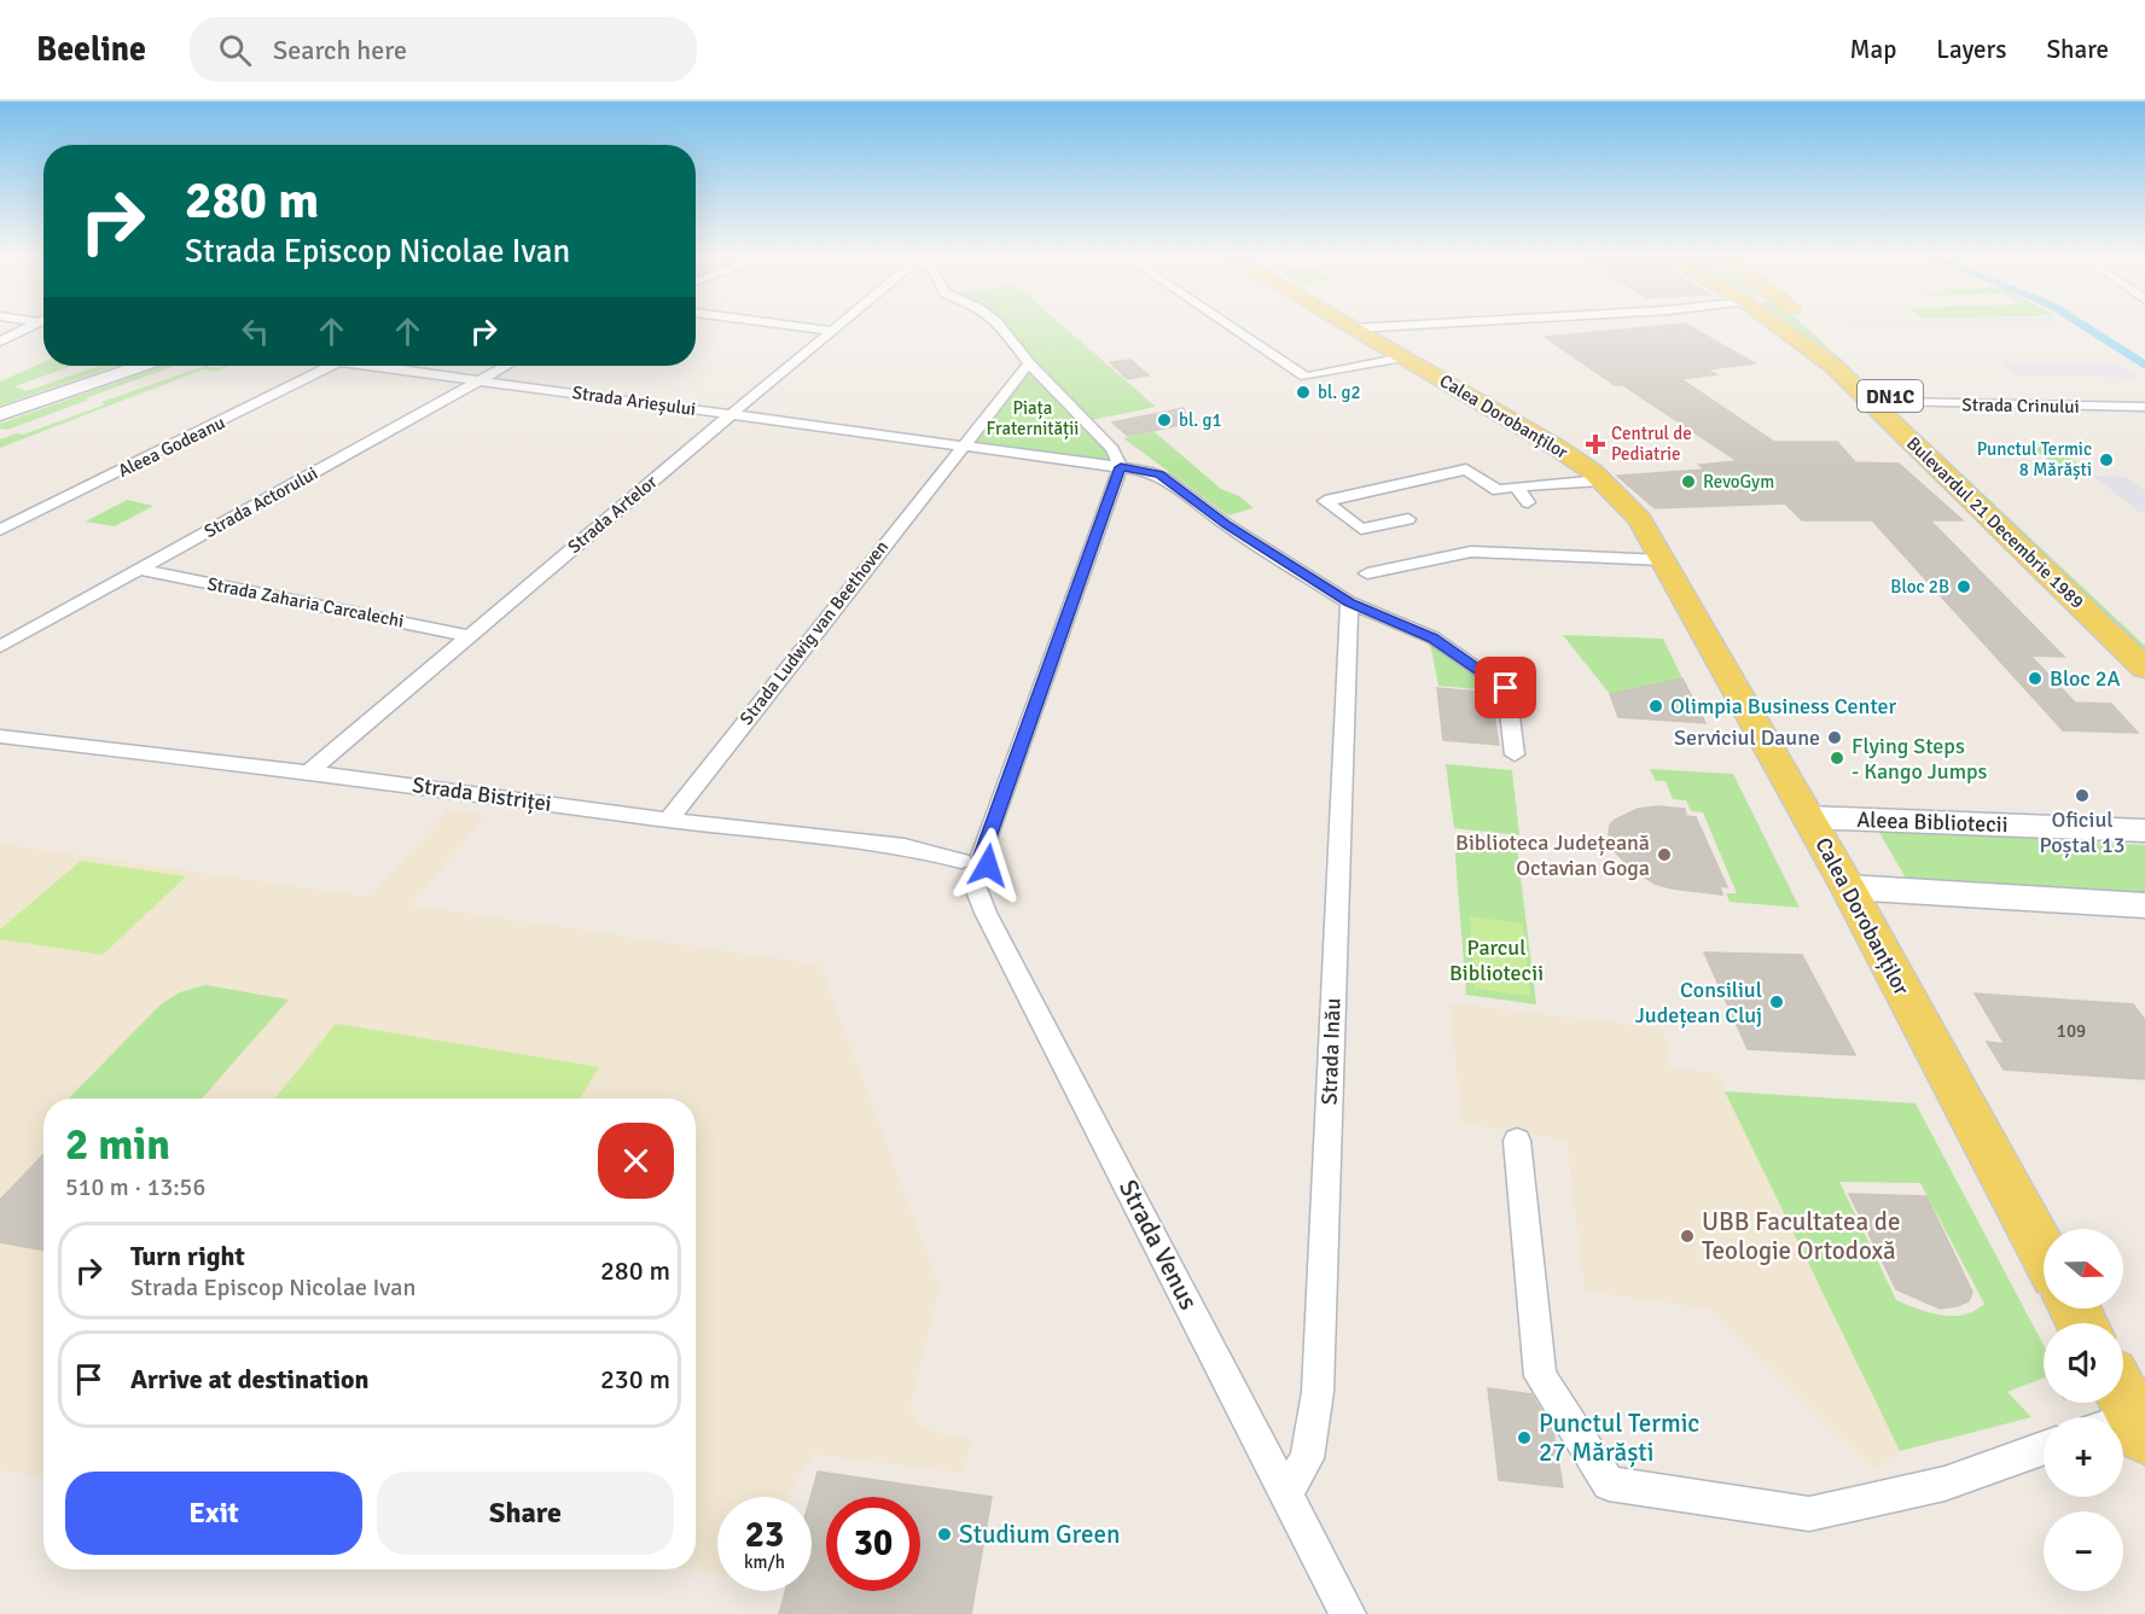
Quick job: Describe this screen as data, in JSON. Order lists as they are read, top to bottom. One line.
{"streets":{"main road":["DN1C","Calea Dorobanților","Bulevardul 21 Decembrie 1989","Aleea Bibliotecii"],"street":["Strada Arieșului","Strada Crinului","Aleea Godeanu","Strada Actorului","Strada Artelor","Strada Zaharia Carcalechi","Strada Ludwig van Beethoven","Strada Bistriței","Strada Inău","Strada Venus"]},"crossings":[["Strada Arieșului","Strada Actorului"],["Strada Arieșului","Strada Artelor"],["Strada Arieșului","Strada Ludwig van Beethoven"],["Strada Crinului","Bulevardul 21 Decembrie 1989"],["Calea Dorobanților","Aleea Bibliotecii"],["Strada Actorului","Strada Zaharia Carcalechi"],["Strada Artelor","Strada Zaharia Carcalechi"],["Strada Artelor","Strada Bistriței"],["Strada Ludwig van Beethoven","Strada Bistriței"],["Strada Bistriței","Strada Venus"],["Strada Inău","Strada Venus"]],"parks":["Piața Fraternității","Parcul Bibliotecii"],"places":{"other":["bl. g2","bl. g1","Punctul Termic 8 Mărăști","RevoGym","Bloc 2B","Bloc 2A","Olimpia Business Center","Serviciul Daune","Flying Steps - Kango Jumps","Oficiul Poștal 13","Biblioteca Județeană Octavian Goga","Consiliul Județean Cluj","UBB Facultatea de Teologie Ortodoxă","Punctul Termic 27 Mărăști","Studium Green"],"health":["Centrul de Pediatrie"]},"house_numbers":["109"],"north":"right","page":{"header":"Beeline","search":"Search here","nav":["Map","Layers","Share"],"turn":["280 m","Strada Episcop Nicolae Ivan"],"heading":["2 min","510 m · 13:56"],"list":[{"name":"Turn right","note":"Strada Episcop Nicolae Ivan","value":"280 m"},{"name":"Arrive at destination","value":"230 m"}],"map_buttons":["+","−"],"buttons":["Exit","Share"],"speed":"23 km/h","limit":"30"}}
